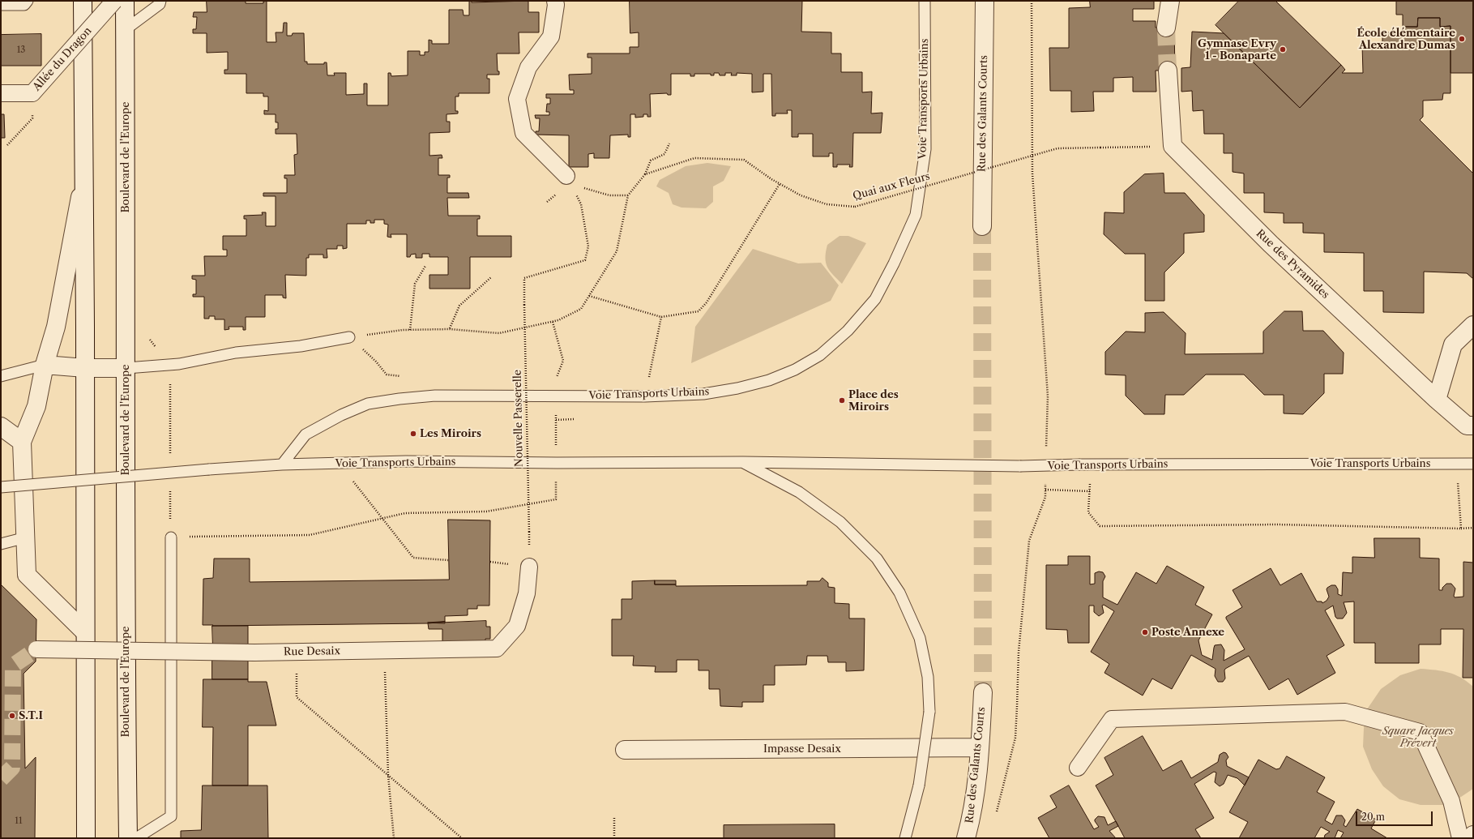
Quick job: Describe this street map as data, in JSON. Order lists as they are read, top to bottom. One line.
{"streets":{"street":["Allée du Dragon","Rue des Galants Courts","Boulevard de l'Europe","Rue des Pyramides","Rue Desaix","Impasse Desaix"],"lane":["Voie Transports Urbains"],"path":["Quai aux Fleurs","Nouvelle Passerelle"]},"crossings":[["Rue des Galants Courts","Impasse Desaix"],["Quai aux Fleurs","Rue des Pyramides"]],"parks":["Square Jacques Prévert"],"places":["École élémentaire Alexandre Dumas","Gymnase Evry 1 - Bonaparte","Place des Miroirs","Les Miroirs","Poste Annexe","S.T.I"],"house_numbers":["13","11"],"scale_bar":"20 m"}
